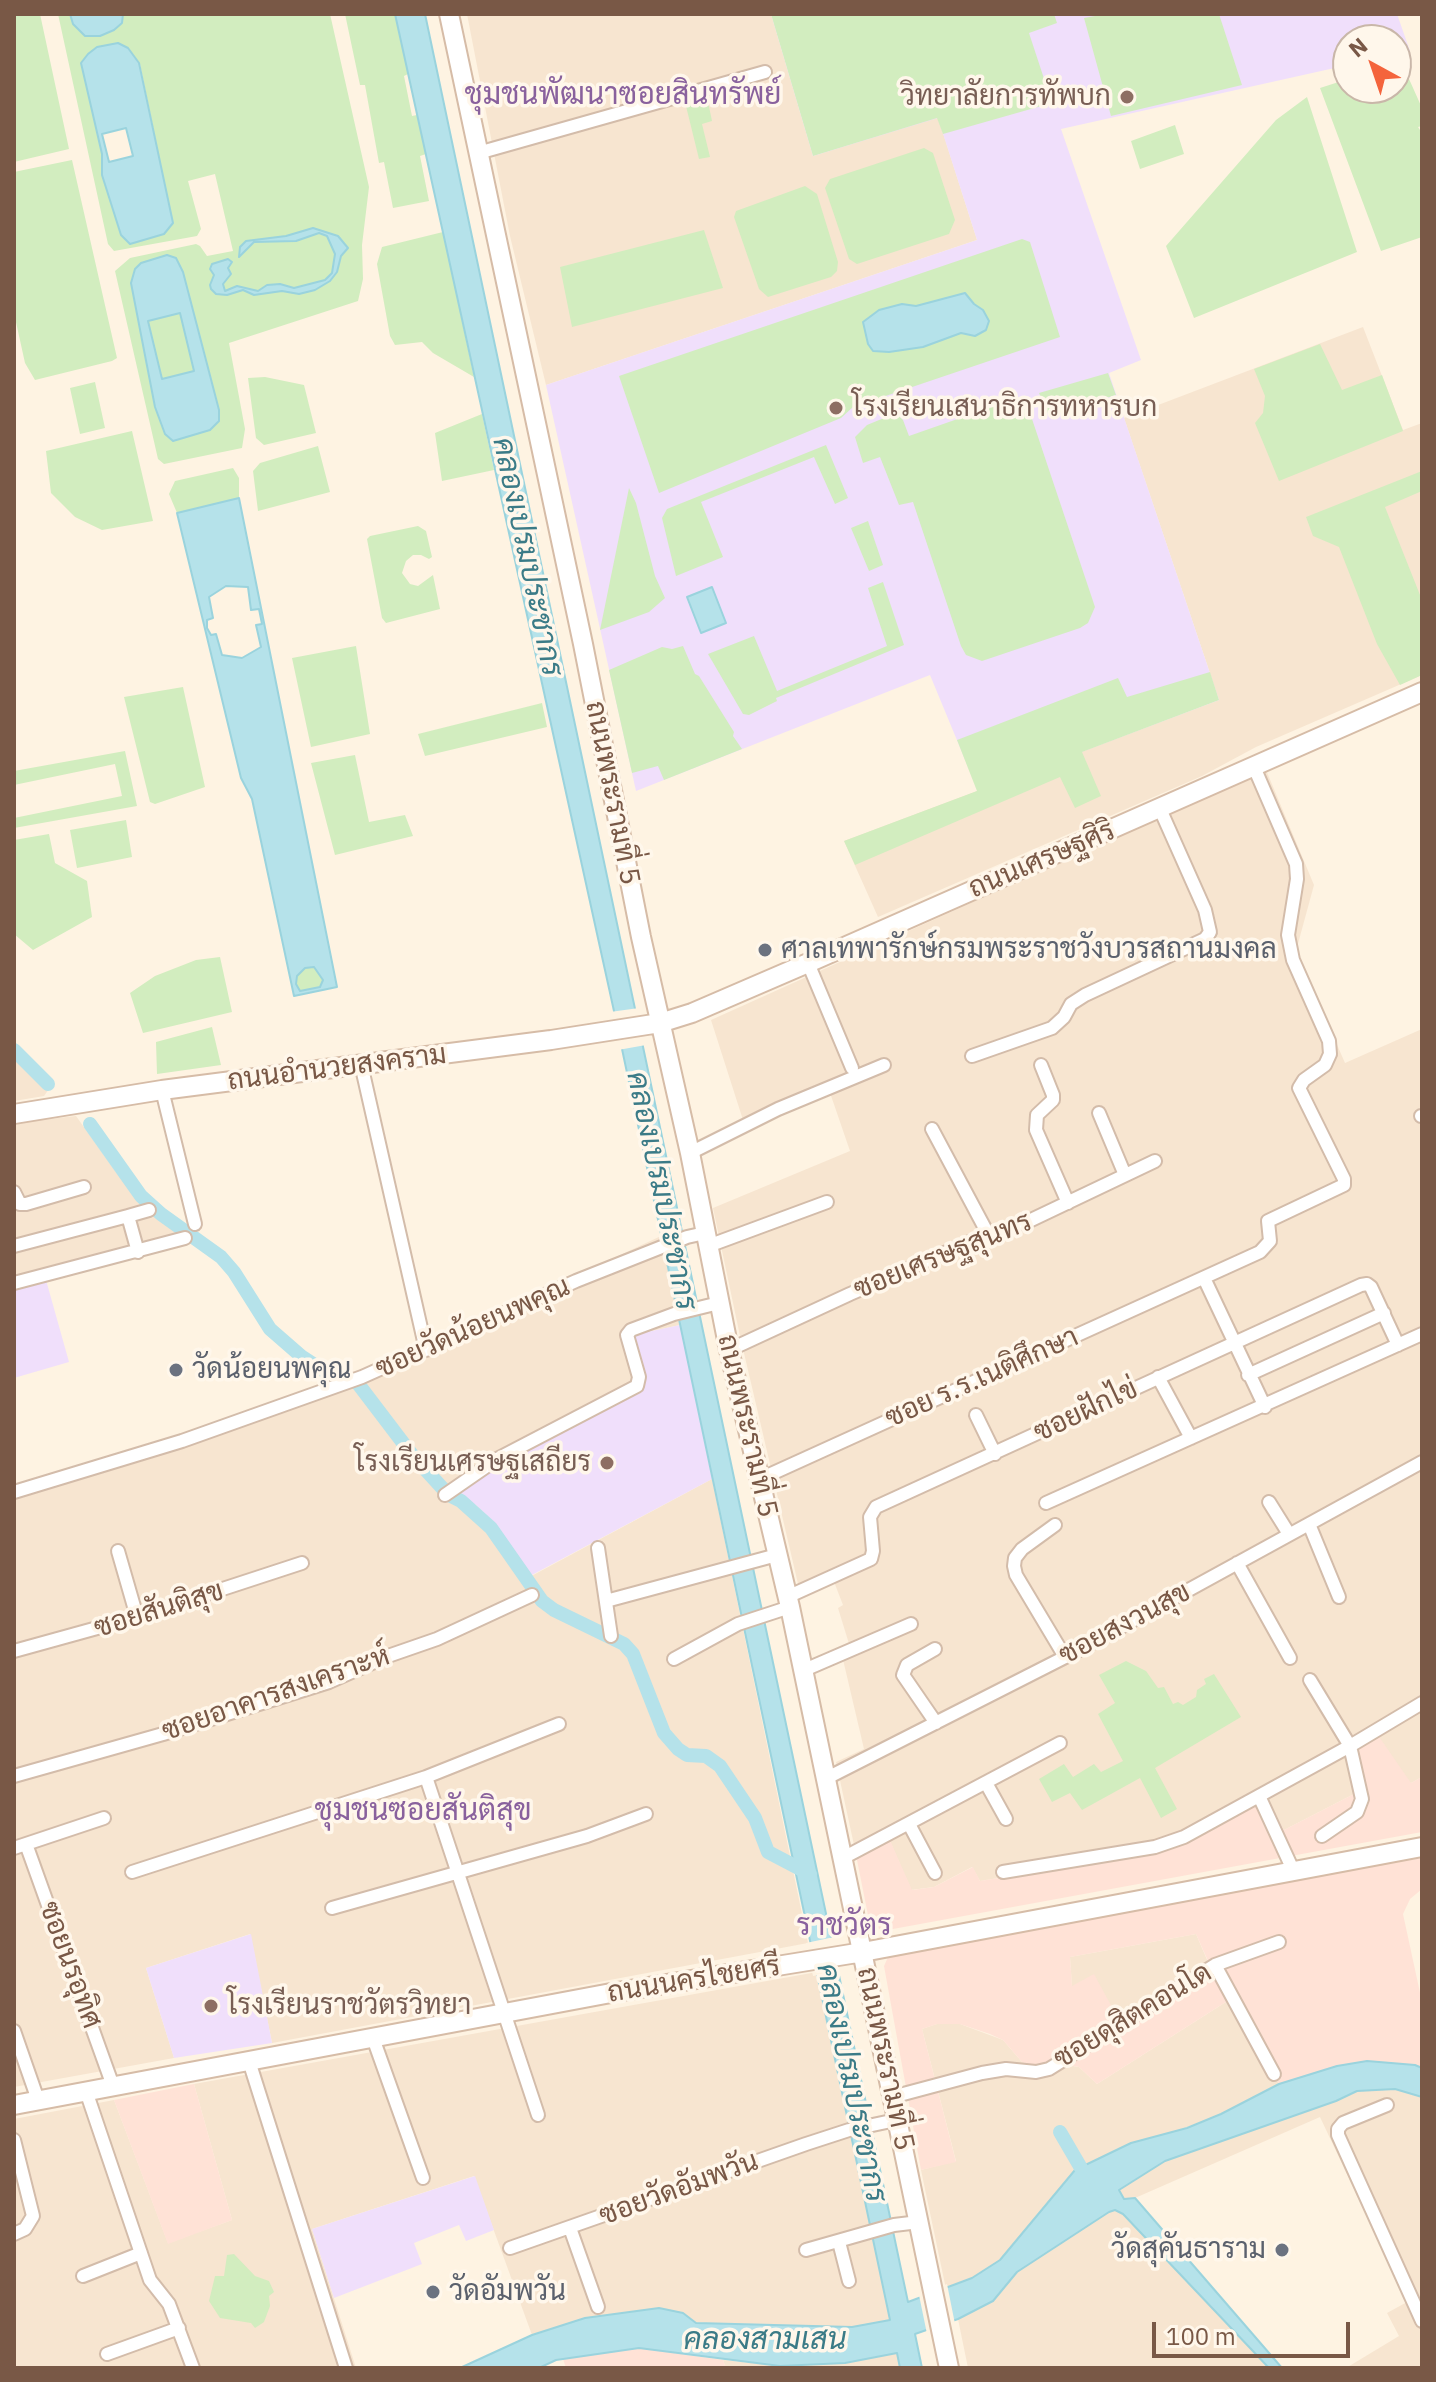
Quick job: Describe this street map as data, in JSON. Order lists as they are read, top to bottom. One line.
{"streets":{"main road":["ถนนพระรามที่ 5","ถนนเศรษฐศิริ","ถนนอำนวยสงคราม","ถนนนครไชยศรี"],"street":["ซอยเศรษฐสุนทร","ซอยวัดน้อยนพคุณ","ซอย ร.ร.เนติศึกษา","ซอยฝักไข่","ซอยสันติสุข","ซอยสงวนสุข","ซอยอาคารสงเคราะห์","ซอยนรอุทิศ","ซอยดุสิตคอนโด","ซอยวัดอัมพวัน"]},"crossings":[["ถนนพระรามที่ 5","ถนนเศรษฐศิริ"],["ถนนพระรามที่ 5","ถนนอำนวยสงคราม"],["ถนนพระรามที่ 5","ซอยเศรษฐสุนทร"],["ถนนพระรามที่ 5","ซอยวัดน้อยนพคุณ"],["ถนนพระรามที่ 5","ซอย ร.ร.เนติศึกษา"],["ถนนพระรามที่ 5","ซอยฝักไข่"],["ถนนพระรามที่ 5","ซอยสงวนสุข"],["ถนนพระรามที่ 5","ถนนนครไชยศรี"],["ถนนพระรามที่ 5","ซอยดุสิตคอนโด"],["ถนนพระรามที่ 5","ซอยวัดอัมพวัน"],["ถนนเศรษฐศิริ","ถนนอำนวยสงคราม"],["ถนนเศรษฐศิริ","ซอย ร.ร.เนติศึกษา"],["ซอยนรอุทิศ","ถนนนครไชยศรี"]],"districts":["ชุมชนพัฒนาซอยสินทรัพย์","ชุมชนซอยสันติสุข","ราชวัตร"],"water":["คลองเปรมประชากร","คลองสามเสน"],"places":["วิทยาลัยการทัพบก","โรงเรียนเสนาธิการทหารบก","ศาลเทพารักษ์กรมพระราชวังบวรสถานมงคล","วัดน้อยนพคุณ","โรงเรียนเศรษฐเสถียร","โรงเรียนราชวัตรวิทยา","วัดสุคันธาราม","วัดอัมพวัน"],"scale_bar":"100 m","north":"top left"}
